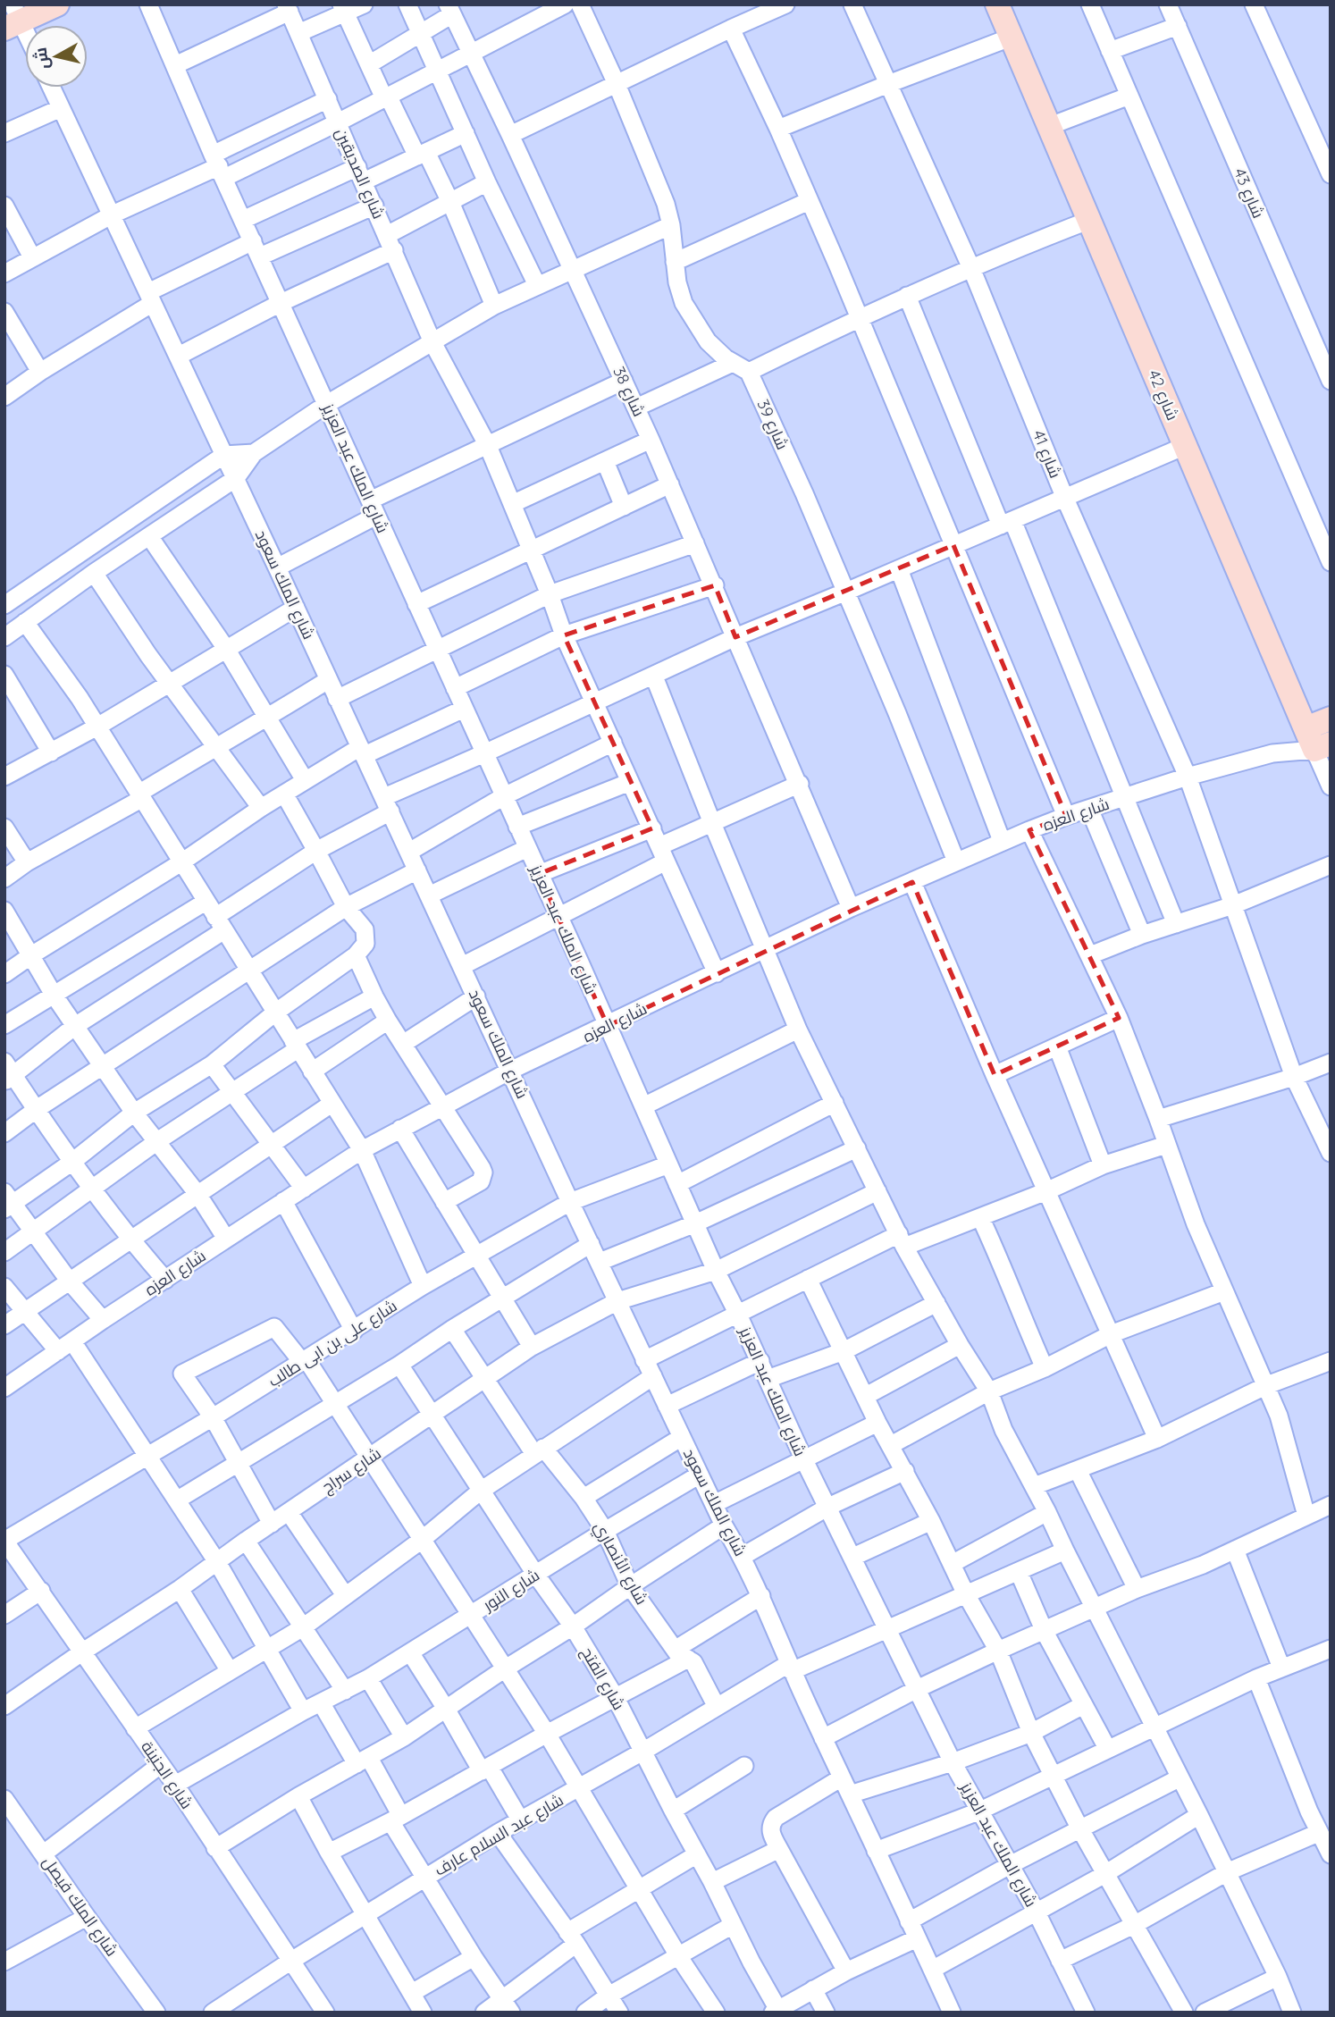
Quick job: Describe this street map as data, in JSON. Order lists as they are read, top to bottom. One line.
{"streets":{"main road":["شارع 42","شارع العزه"],"street":["شارع الصديقين","شارع 43","شارع 38","شارع 39","شارع 41","شارع الملك عبد العزيز","شارع الملك سعود","شارع على بن ابى طالب","شارع سراج","شارع الأنصاري","شارع النور","شارع الفتح","شارع الجنينة","شارع عبد السلام عارف","شارع الملك فيصل"]},"crossings":[["شارع الصديقين","شارع العزه"],["شارع 38","شارع العزه"],["شارع 42","شارع العزه"],["شارع 39","شارع العزه"],["شارع 41","شارع العزه"],["شارع الملك عبد العزيز","شارع العزه"],["شارع الملك عبد العزيز","شارع على بن ابى طالب"],["شارع الملك عبد العزيز","شارع سراج"],["شارع الملك عبد العزيز","شارع عبد السلام عارف"],["شارع الملك سعود","شارع العزه"],["شارع الملك سعود","شارع على بن ابى طالب"],["شارع الملك سعود","شارع سراج"],["شارع الملك سعود","شارع النور"],["شارع الملك سعود","شارع عبد السلام عارف"],["شارع على بن ابى طالب","شارع الجنينة"],["شارع سراج","شارع الأنصاري"],["شارع سراج","شارع الفتح"],["شارع سراج","شارع الجنينة"],["شارع الأنصاري","شارع النور"],["شارع الأنصاري","شارع عبد السلام عارف"],["شارع النور","شارع الفتح"],["شارع النور","شارع الجنينة"],["شارع الفتح","شارع عبد السلام عارف"],["شارع الجنينة","شارع عبد السلام عارف"]],"north":"left"}
